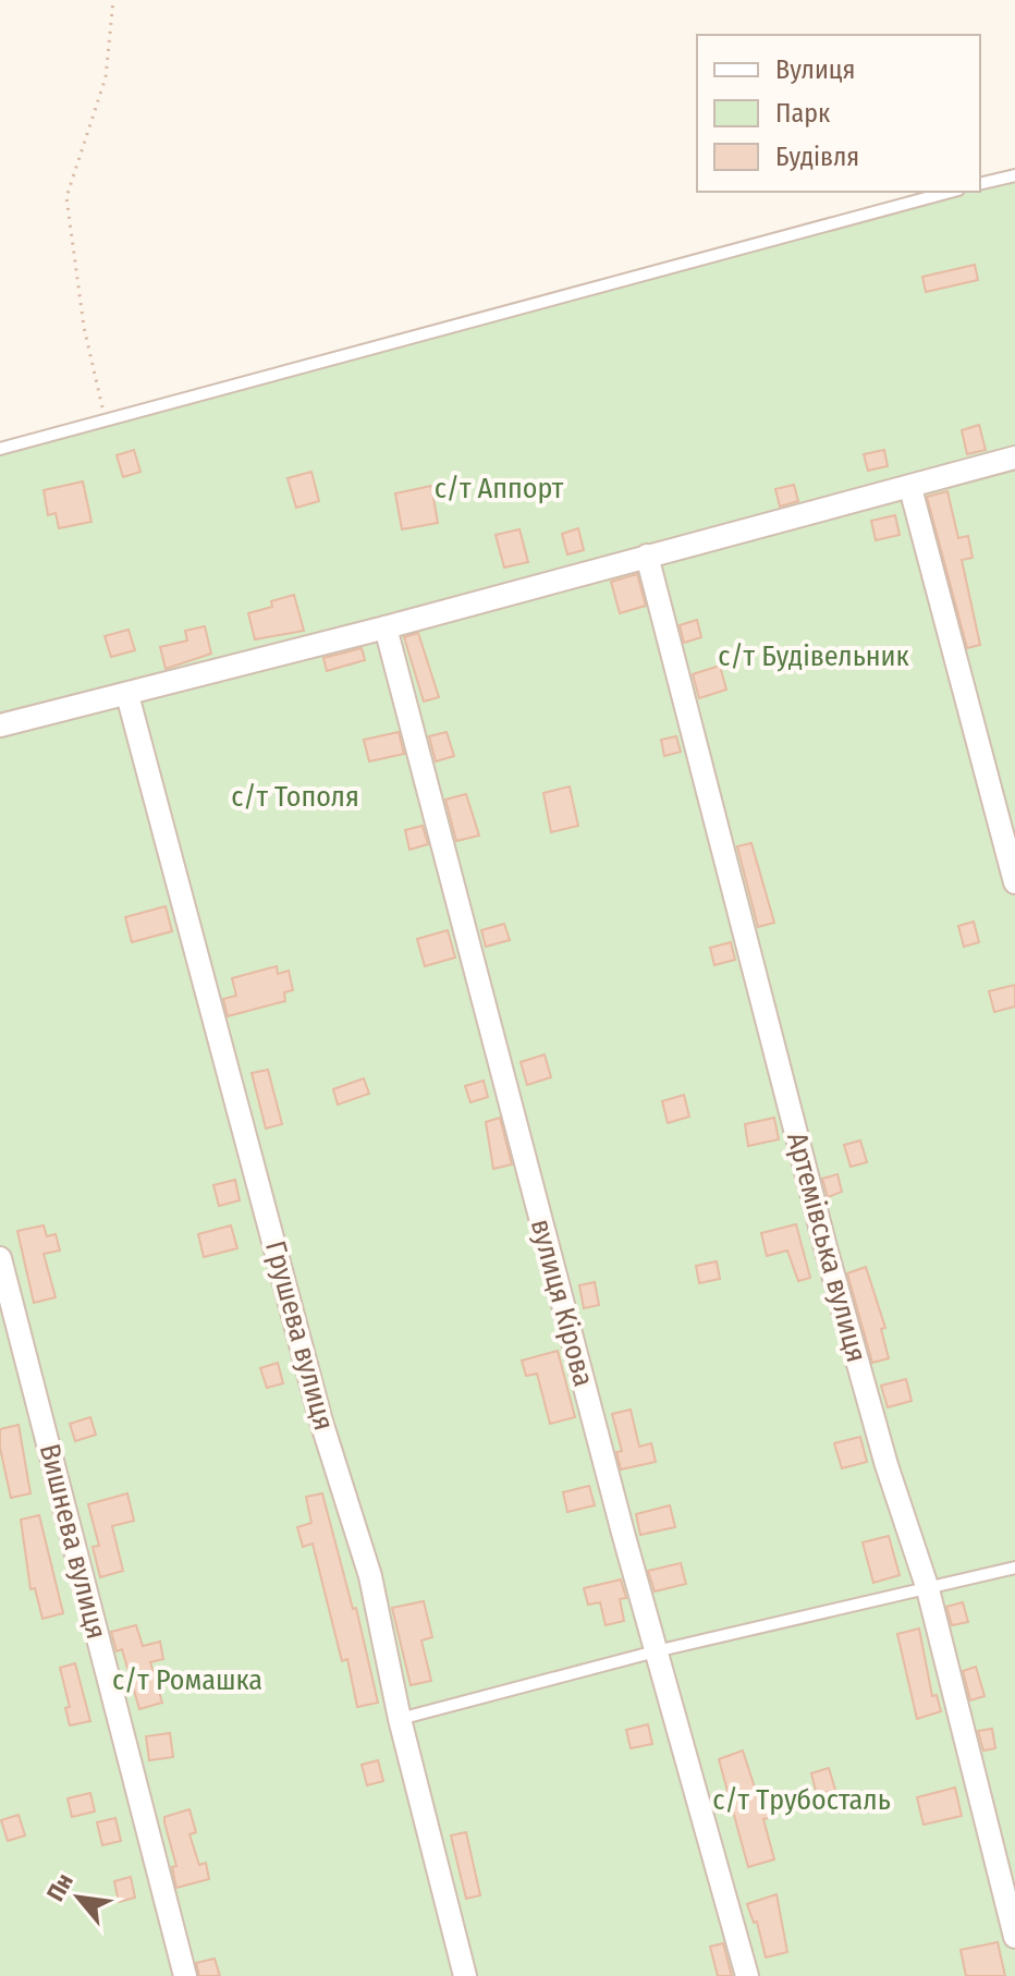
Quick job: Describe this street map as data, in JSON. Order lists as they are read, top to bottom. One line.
{"streets":{"street":["Артемівська вулиця","вулиця Кірова","Грушева вулиця","Вишнева вулиця"]},"parks":["с/т Аппорт","с/т Будівельник","с/т Тополя","с/т Ромашка","с/т Трубосталь"],"legend":["Вулиця","Парк","Будівля"],"north":"top left"}
